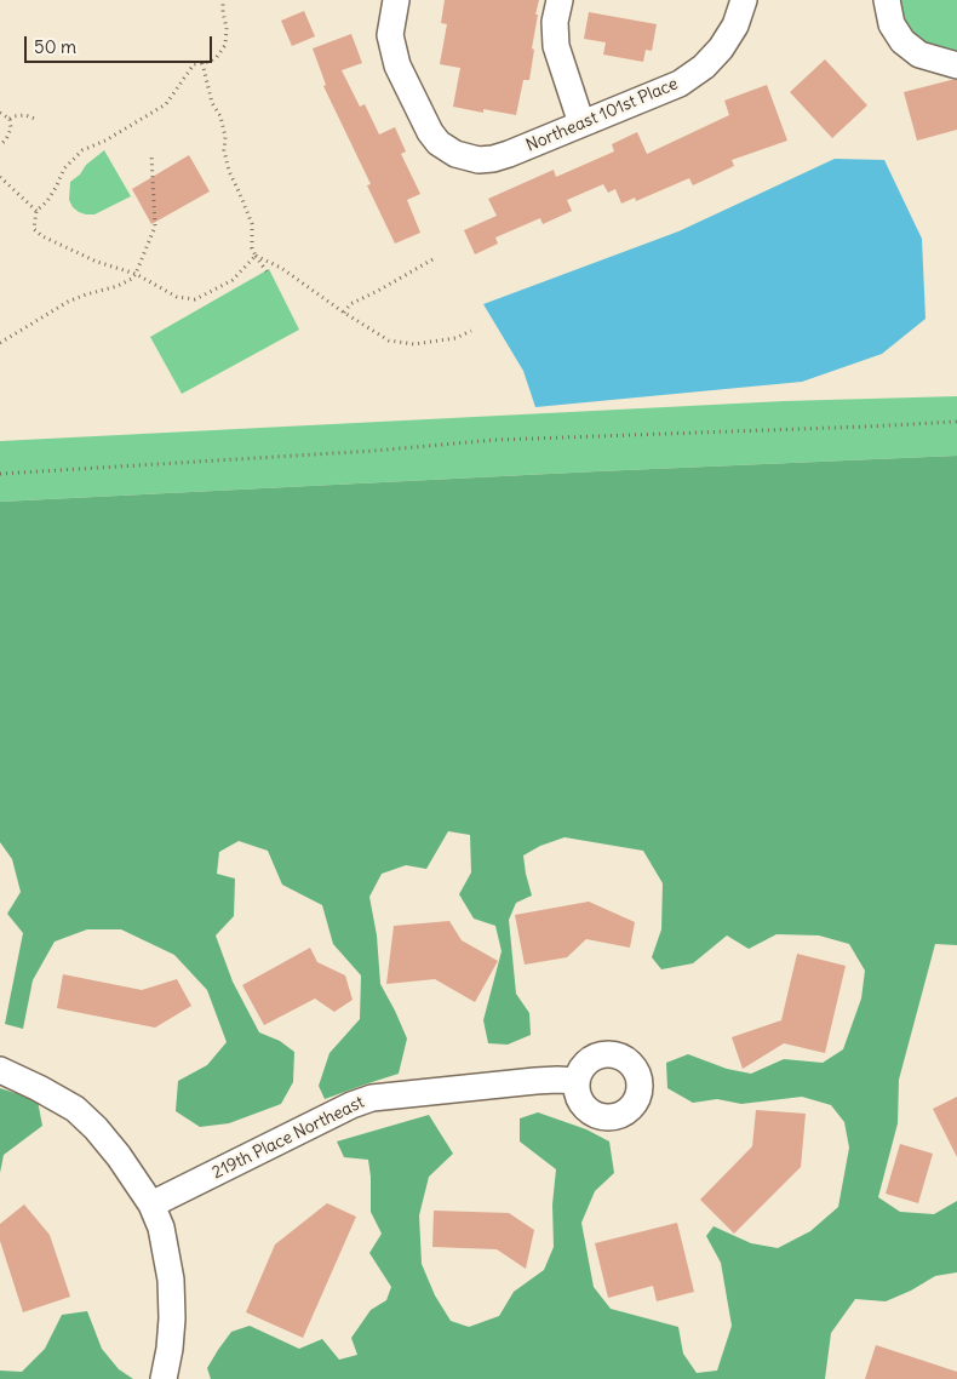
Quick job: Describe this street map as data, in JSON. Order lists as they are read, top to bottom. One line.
{"streets":{"street":["Northeast 101st Place","219th Place Northeast"]},"scale_bar":"50 m"}
